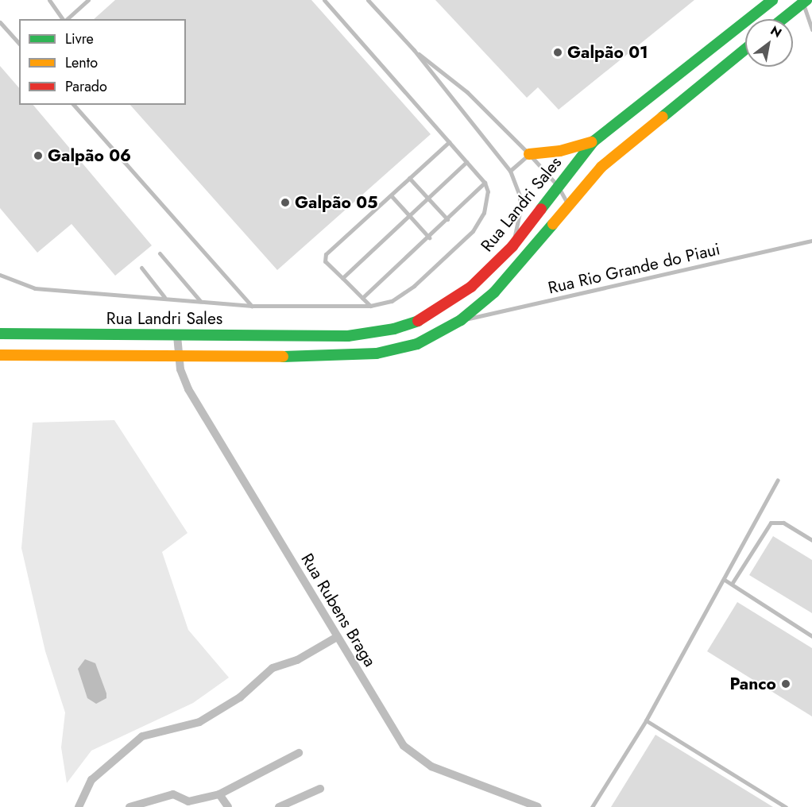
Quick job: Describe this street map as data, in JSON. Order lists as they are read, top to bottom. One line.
{"streets":{"street":["Rua Landri Sales","Rua Rubens Braga"],"lane":["Rua Rio Grande do Piaui"]},"crossings":[["Rua Landri Sales","Rua Rubens Braga"]],"places":["Galpão 01","Galpão 06","Galpão 05","Panco"],"legend":["Livre","Lento","Parado"],"north":"top right"}
